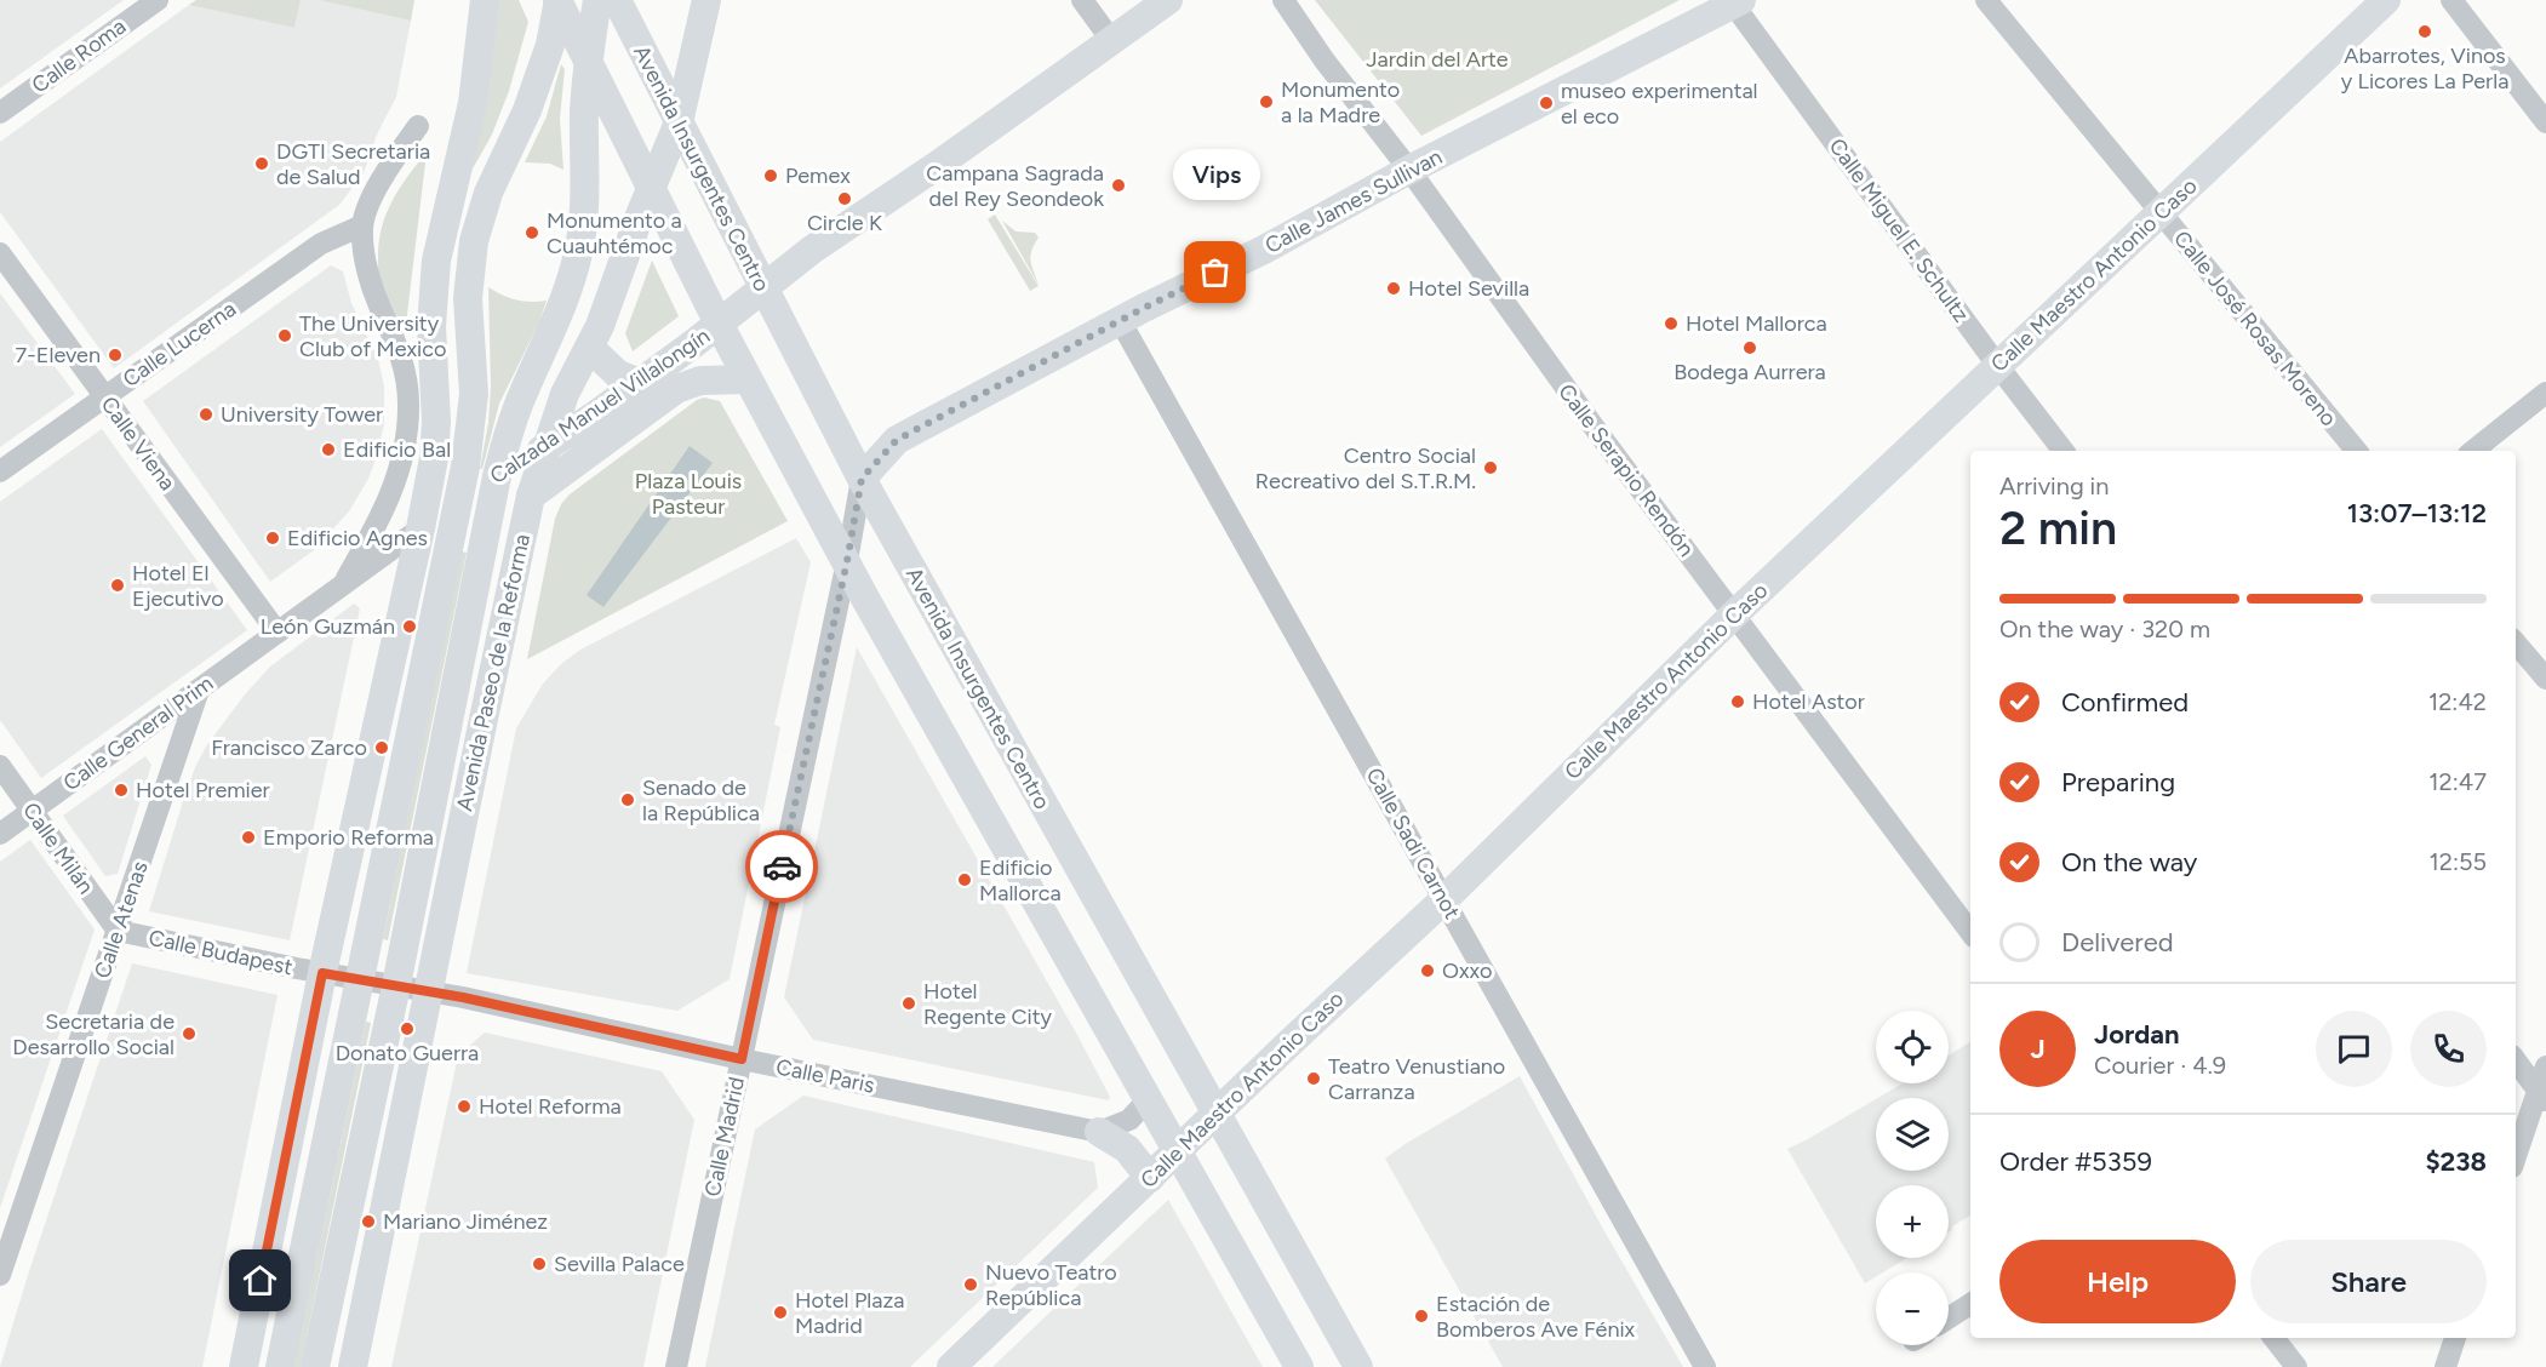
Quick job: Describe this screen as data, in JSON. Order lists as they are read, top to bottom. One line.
{"streets":{"main road":["Avenida Insurgentes Centro","Calle James Sullivan","Calle Maestro Antonio Caso","Calzada Manuel Villalongín","Avenida Paseo de la Reforma"],"street":["Calle Roma","Calle Miguel E. Schultz","Calle José Rosas Moreno","Calle Lucerna","Calle Viena","Calle Serapio Rendón","Calle General Prim","Calle Sadi Carnot","Calle Milán","Calle Atenas","Calle Budapest","Calle Paris","Calle Madrid"]},"crossings":[["Avenida Insurgentes Centro","Calle James Sullivan"],["Avenida Insurgentes Centro","Calle Maestro Antonio Caso"],["Avenida Insurgentes Centro","Calzada Manuel Villalongín"],["Avenida Insurgentes Centro","Avenida Paseo de la Reforma"],["Avenida Insurgentes Centro","Calle Madrid"],["Calle James Sullivan","Calle Miguel E. Schultz"],["Calle James Sullivan","Calle Serapio Rendón"],["Calle James Sullivan","Calle Sadi Carnot"],["Calle James Sullivan","Calle Madrid"],["Calle Miguel E. Schultz","Calle Maestro Antonio Caso"],["Calle Maestro Antonio Caso","Calle José Rosas Moreno"],["Calle Maestro Antonio Caso","Calle Serapio Rendón"],["Calle Maestro Antonio Caso","Calle Sadi Carnot"],["Calle Lucerna","Calle Viena"],["Calzada Manuel Villalongín","Calle Viena"],["Calzada Manuel Villalongín","Avenida Paseo de la Reforma"],["Calzada Manuel Villalongín","Calle General Prim"],["Calle Viena","Calle General Prim"],["Avenida Paseo de la Reforma","Calle Paris"],["Calle General Prim","Calle Milán"],["Calle General Prim","Calle Atenas"],["Calle Milán","Calle Atenas"],["Calle Milán","Calle Budapest"],["Calle Atenas","Calle Budapest"],["Calle Budapest","Calle Paris"],["Calle Paris","Calle Madrid"]],"parks":["Jardin del Arte","Plaza Louis Pasteur"],"places":["Abarrotes, Vinos y Licores La Perla","Monumento a la Madre","museo experimental el eco","DGTI Secretaria de Salud","Pemex","Campana Sagrada del Rey Seondeok","Circle K","Monumento a Cuauhtémoc","Vips","Hotel Sevilla","Hotel Mallorca","The University Club of Mexico","Bodega Aurrera","7-Eleven","University Tower","Edificio Bal","Centro Social Recreativo del S.T.R.M.","Edificio Agnes","Hotel El Ejecutivo","León Guzmán","Hotel Astor","Francisco Zarco","Hotel Premier","Senado de la República","Emporio Reforma","Edificio Mallorca","Oxxo","Hotel Regente City","Donato Guerra","Secretaria de Desarrollo Social","Teatro Venustiano Carranza","Hotel Reforma","Mariano Jiménez","Sevilla Palace","Nuevo Teatro República","Hotel Plaza Madrid","Estación de Bomberos Ave Fénix"],"page":{"bubble":"Vips","heading":["2 min","Arriving in","13:07–13:12"],"panel":["Jordan","Courier · 4.9","Order #5359","$238"],"bar":"On the way · 320 m","list":[["Confirmed","12:42"],["Preparing","12:47"],["On the way","12:55"],"Delivered"],"map_buttons":["+","−"],"round":"J","buttons":["Help","Share"]}}
